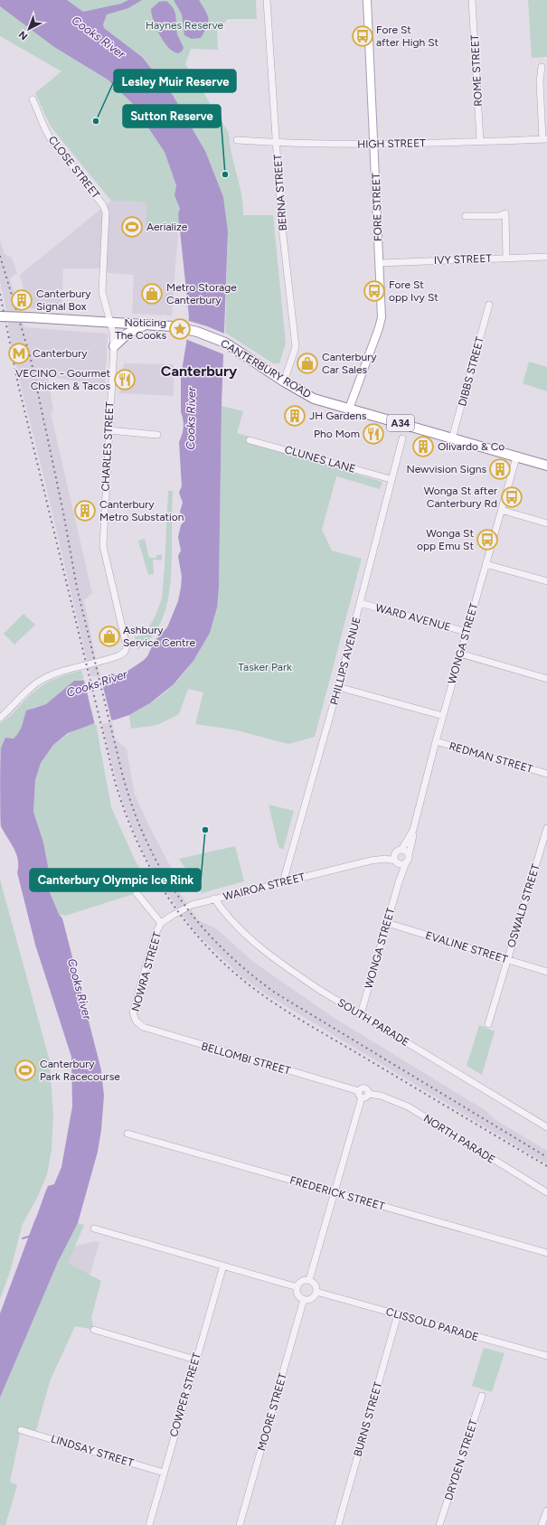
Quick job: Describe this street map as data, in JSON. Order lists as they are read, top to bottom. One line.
{"streets":{"highway":["CANTERBURY ROAD","A34"],"main road":["FORE STREET"],"street":["ROME STREET","HIGH STREET","CLOSE STREET","BERNA STREET","IVY STREET","DIBBS STREET","CHARLES STREET","CLUNES LANE","WARD AVENUE","WONGA STREET","PHILLIPS AVENUE","REDMAN STREET","WAIROA STREET","OSWALD STREET","EVALINE STREET","NOWRA STREET","SOUTH PARADE","BELLOMBI STREET","NORTH PARADE","FREDERICK STREET","CLISSOLD PARADE","COWPER STREET","MOORE STREET","BURNS STREET","LINDSAY STREET","DRYDEN STREET"]},"crossings":[["ROME STREET","HIGH STREET"],["HIGH STREET","BERNA STREET"],["HIGH STREET","FORE STREET"],["CLOSE STREET","CANTERBURY ROAD"],["CLOSE STREET","CHARLES STREET"],["BERNA STREET","CANTERBURY ROAD"],["FORE STREET","IVY STREET"],["FORE STREET","CANTERBURY ROAD"],["CANTERBURY ROAD","DIBBS STREET"],["CANTERBURY ROAD","CHARLES STREET"],["CANTERBURY ROAD","WONGA STREET"],["CLUNES LANE","PHILLIPS AVENUE"],["WARD AVENUE","WONGA STREET"],["WARD AVENUE","PHILLIPS AVENUE"],["WONGA STREET","REDMAN STREET"],["WONGA STREET","WAIROA STREET"],["WONGA STREET","EVALINE STREET"],["WONGA STREET","SOUTH PARADE"],["PHILLIPS AVENUE","WAIROA STREET"],["WAIROA STREET","NOWRA STREET"],["WAIROA STREET","SOUTH PARADE"],["OSWALD STREET","EVALINE STREET"],["NOWRA STREET","BELLOMBI STREET"],["BELLOMBI STREET","NORTH PARADE"],["CLISSOLD PARADE","MOORE STREET"],["CLISSOLD PARADE","BURNS STREET"],["COWPER STREET","LINDSAY STREET"]],"districts":["Canterbury"],"water":["Cooks River"],"parks":["Haynes Reserve","Tasker Park"],"places":{"bus stop":["Fore St after High St","Fore St opp Ivy St","Wonga St after Canterbury Rd","Wonga St opp Emu St"],"other":["Lesley Muir Reserve","Sutton Reserve","Canterbury Olympic Ice Rink"],"sports":["Aerialize","Canterbury Park Racecourse"],"shop":["Metro Storage Canterbury","Canterbury Car Sales","Ashbury Service Centre"],"building":["Canterbury Signal Box","JH Gardens","Olivardo & Co","Newvision Signs","Canterbury Metro Substation"],"place":["Noticing The Cooks"],"metro station":["Canterbury"],"restaurant":["VECINO - Gourmet Chicken & Tacos","Pho Mom"]},"north":"bottom left"}
